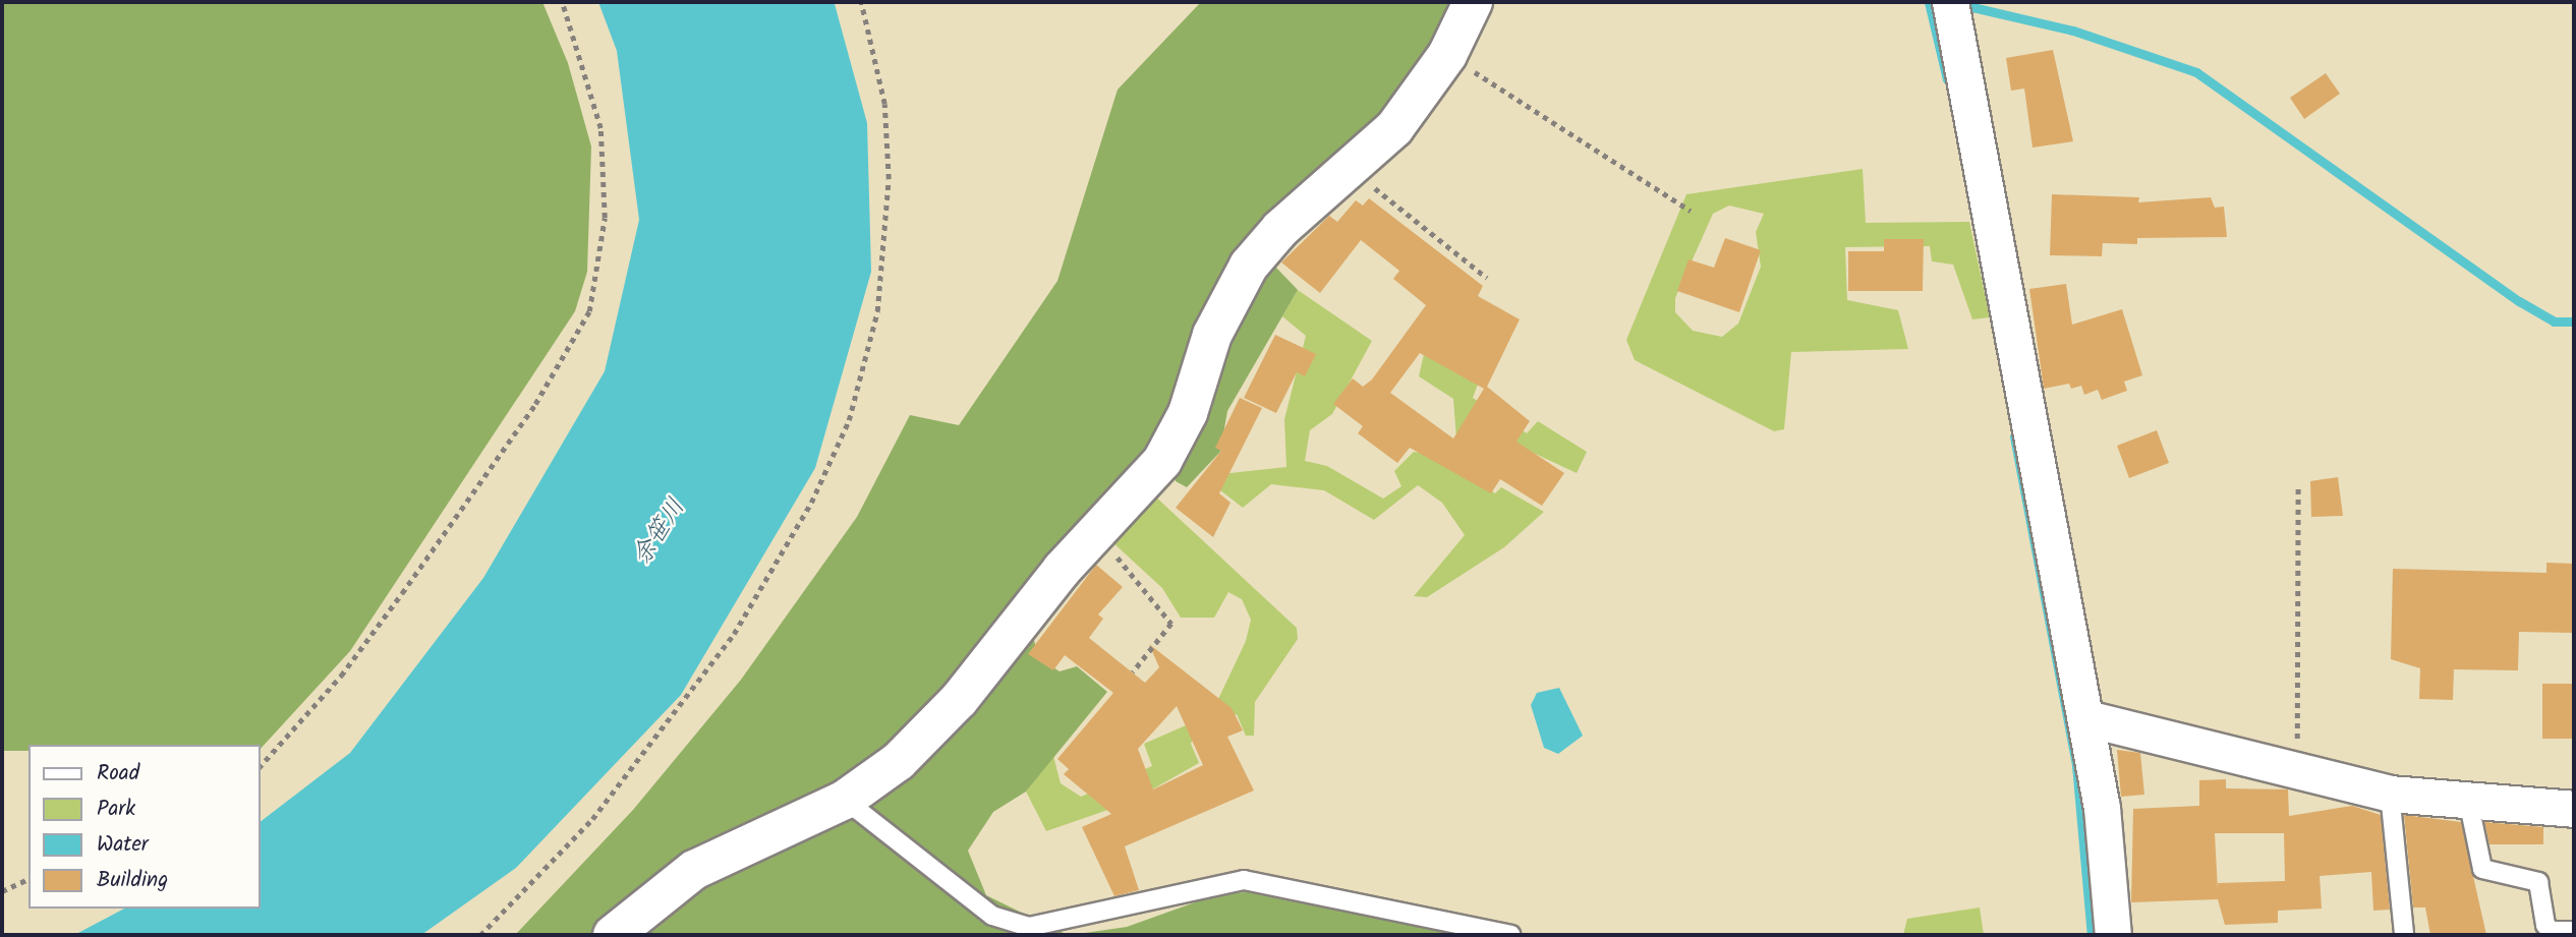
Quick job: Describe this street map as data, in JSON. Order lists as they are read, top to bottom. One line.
{"water":["余笹川"],"legend":["Road","Park","Water","Building"]}
